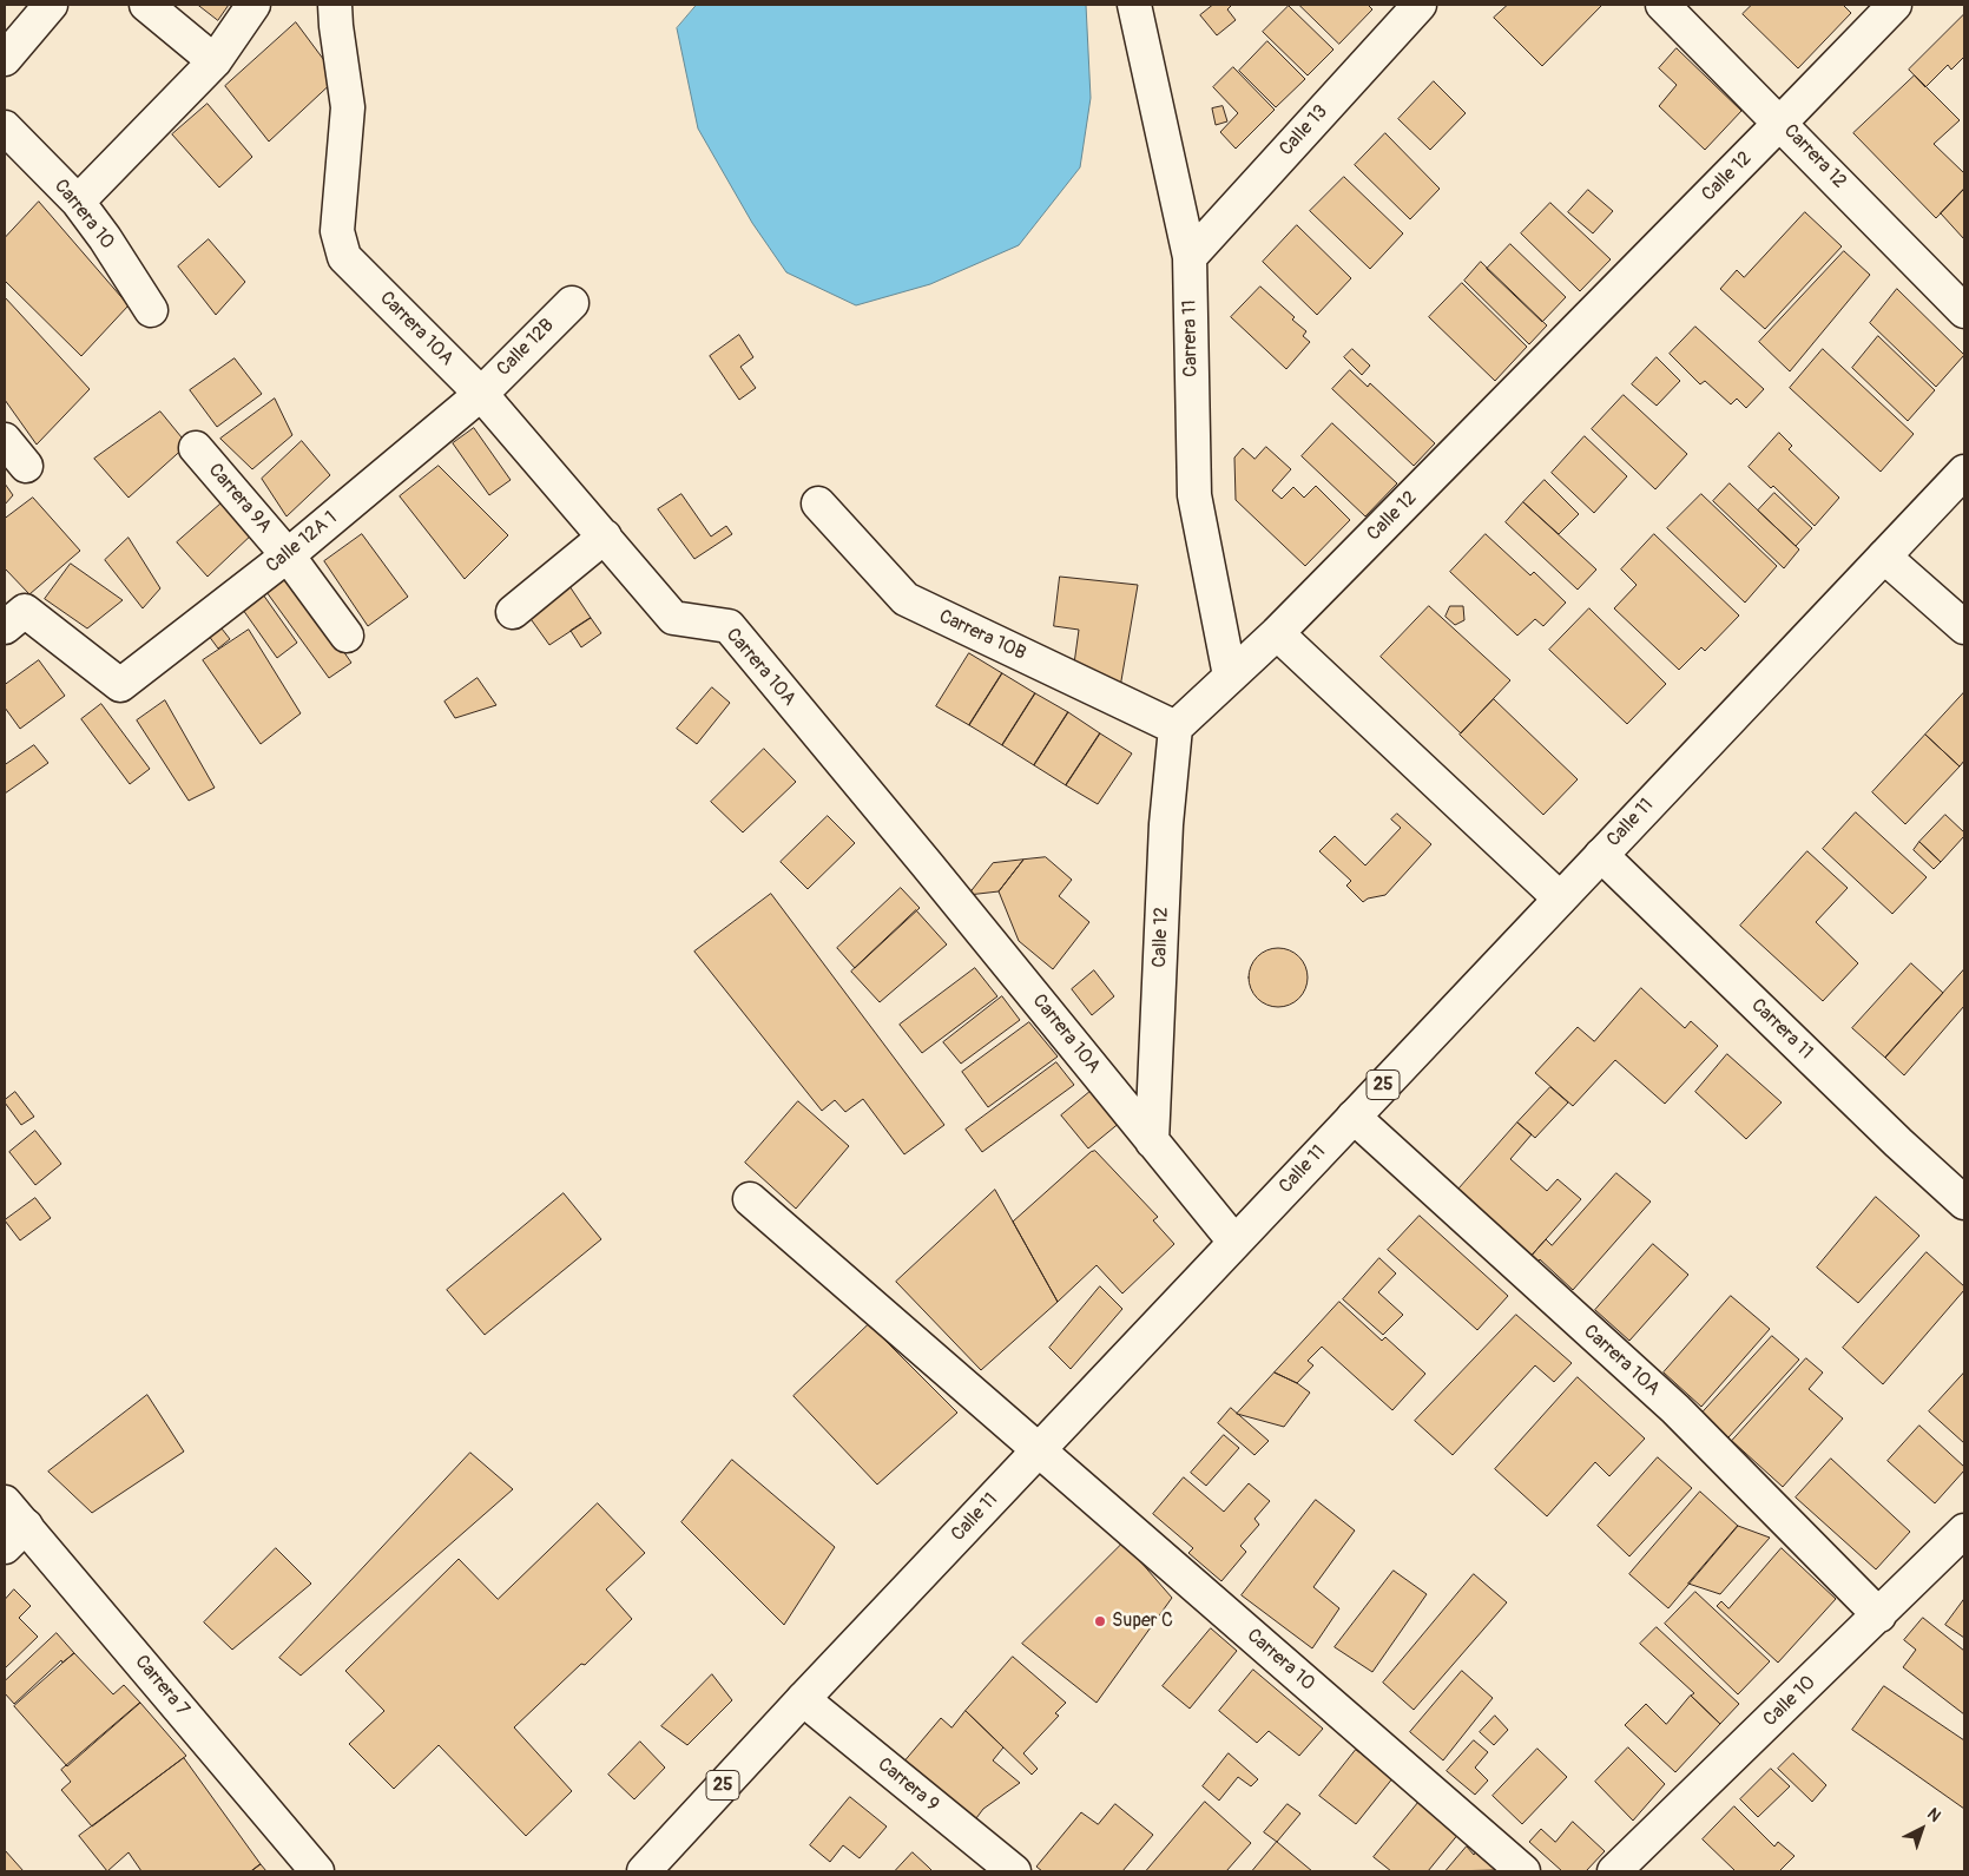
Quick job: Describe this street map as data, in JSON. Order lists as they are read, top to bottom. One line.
{"streets":{"street":["Calle 13","Carrera 12","Calle 12","Carrera 10","Carrera 10A","Carrera 11","Calle 12B","Carrera 9A","Calle 12A 1","Carrera 10B","Calle 11","25","Carrera 7","Calle 10","Carrera 9"]},"crossings":[["Calle 13","Carrera 11"],["Carrera 12","Calle 12"],["Calle 12","Carrera 10A"],["Calle 12","Carrera 11"],["Calle 12","Carrera 10B"],["Carrera 10","Calle 11"],["Carrera 10A","Calle 12B"],["Carrera 10A","Calle 12A 1"],["Carrera 10A","Calle 11"],["Carrera 10A","Calle 10"],["Carrera 11","Calle 11"],["Calle 12B","Calle 12A 1"],["Carrera 9A","Calle 12A 1"],["Calle 11","Carrera 9"]],"places":["Super C"],"north":"top right"}
